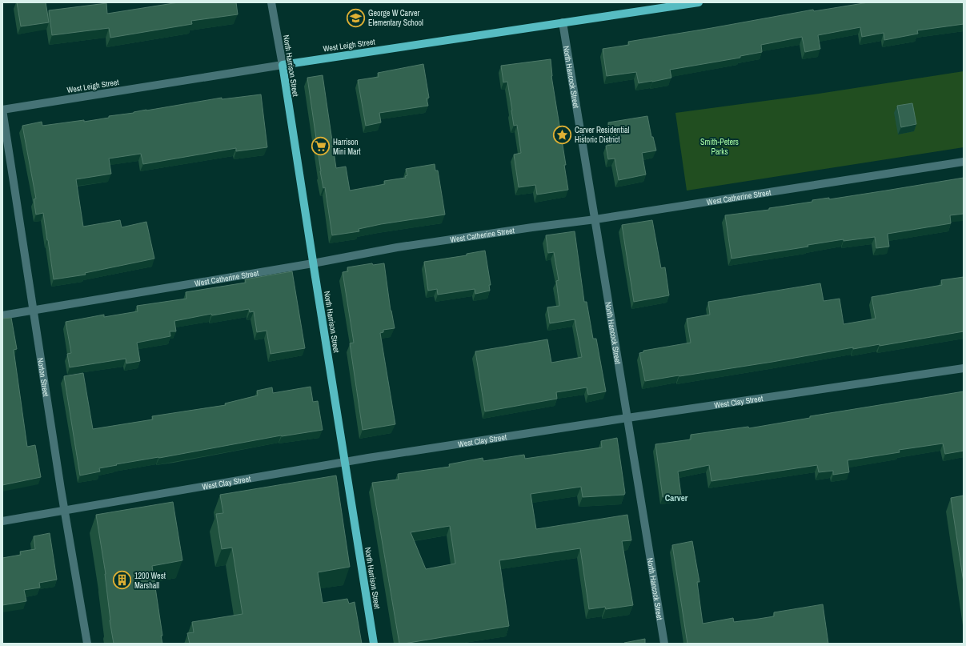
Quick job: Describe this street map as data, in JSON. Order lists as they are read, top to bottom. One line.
{"streets":{"main road":["West Leigh Street","North Harrison Street"],"street":["North Hancock Street","West Catherine Street","Norton Street","West Clay Street"]},"crossings":[["West Leigh Street","North Harrison Street"],["West Leigh Street","North Hancock Street"],["West Leigh Street","Norton Street"],["North Harrison Street","West Catherine Street"],["North Harrison Street","West Clay Street"],["North Hancock Street","West Catherine Street"],["North Hancock Street","West Clay Street"],["West Catherine Street","Norton Street"],["Norton Street","West Clay Street"]],"districts":["Carver"],"parks":["Smith-Peters Parks"],"places":{"school or university":["George W Carver Elementary School"],"place":["Carver Residential Historic District"],"supermarket":["Harrison Mini Mart"],"building":["1200 West Marshall"]}}
